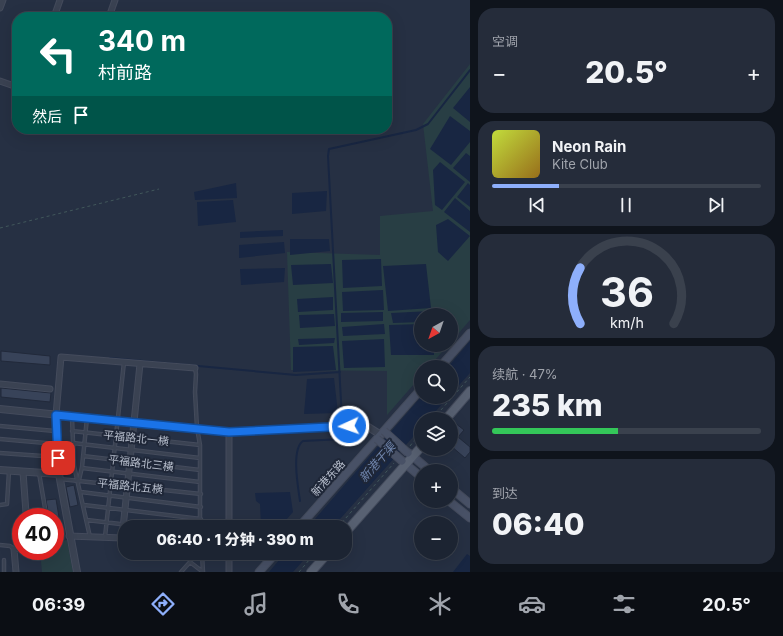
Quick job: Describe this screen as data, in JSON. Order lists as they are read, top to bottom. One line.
{"streets":{"main road":["新港东路"],"lane":["平福路北一横","平福路北三横","平福路北五横"]},"water":["新港干渠"],"north":"bottom left","page":{"tile":["空调",["续航 · 47%","235 km"],["到达","06:40"]],"turn":["340 m","村前路"],"heat":["−","20.5°","+"],"then":"然后","song":["Neon Rain","Kite Club"],"map_buttons":["+","−"],"limit":"40","trip":"06:40 · 1 分钟 · 390 m","tabs":["06:39","20.5°"],"gauge":["36","km/h"]}}
